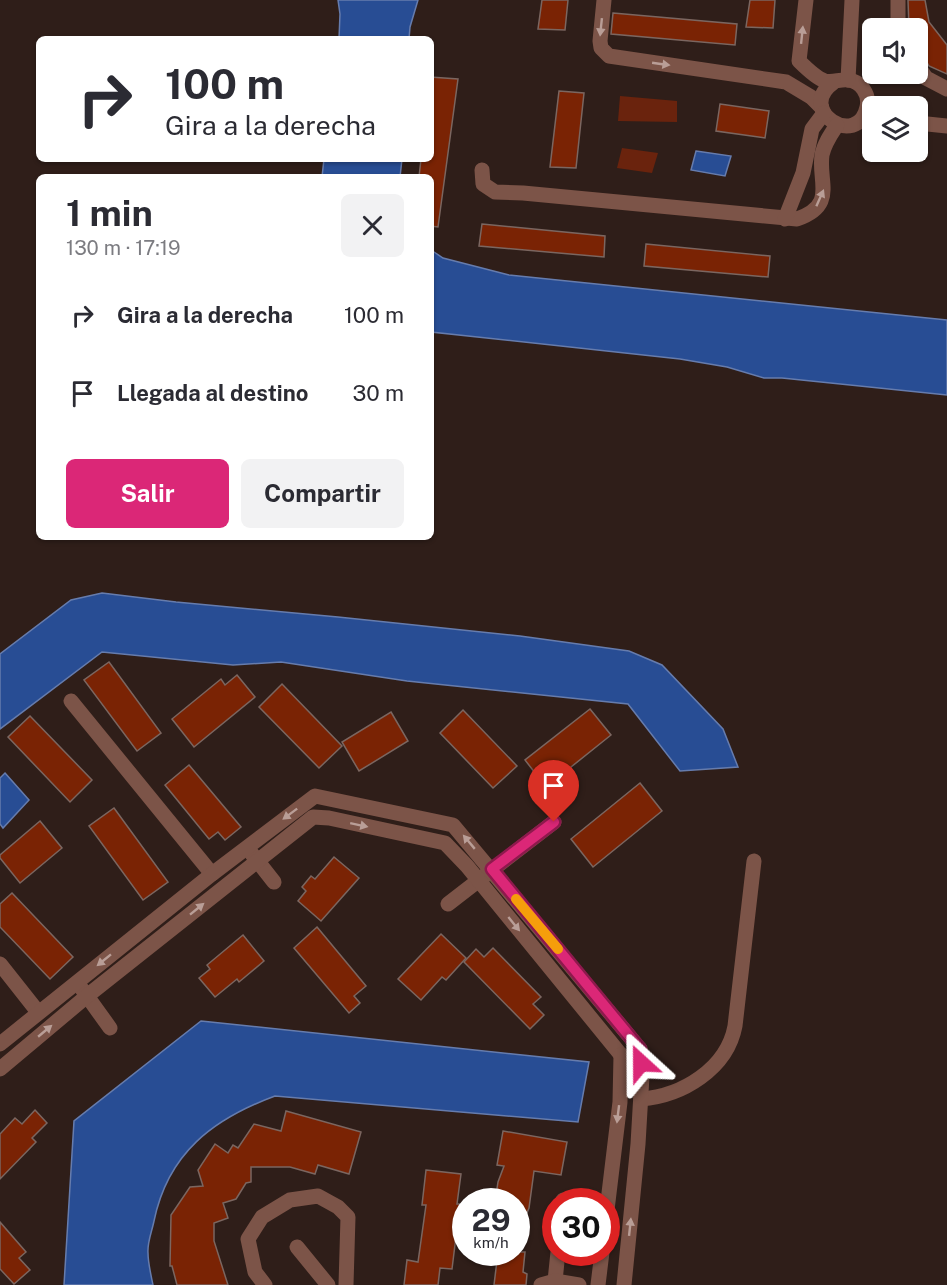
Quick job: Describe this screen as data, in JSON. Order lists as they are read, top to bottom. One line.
{"page":{"turn":["100 m","Gira a la derecha"],"heading":["1 min","130 m · 17:19"],"list":[{"name":"Gira a la derecha","value":"100 m"},{"name":"Llegada al destino","value":"30 m"}],"buttons":["Salir","Compartir"],"speed":"29 km/h","limit":"30"}}
